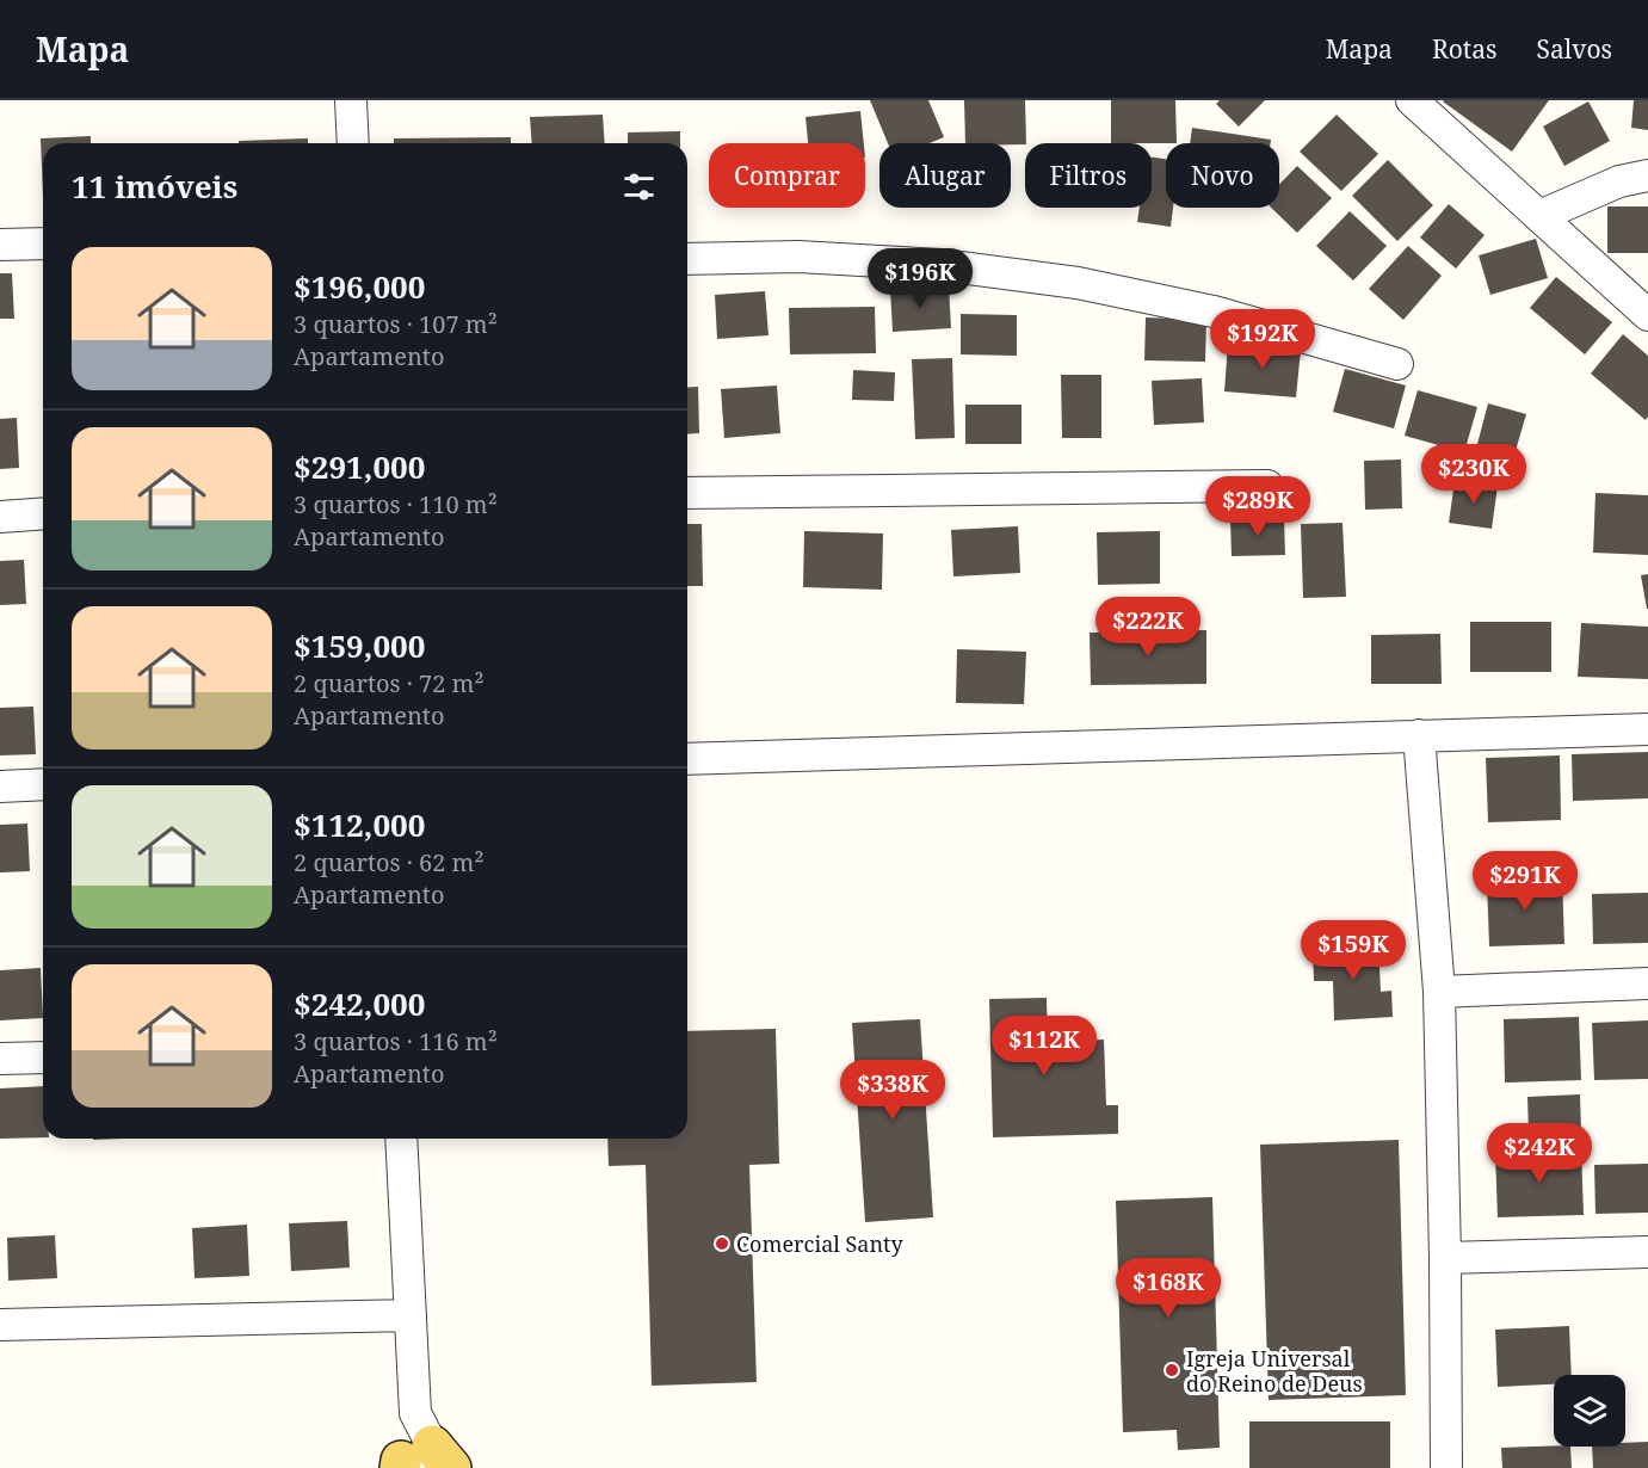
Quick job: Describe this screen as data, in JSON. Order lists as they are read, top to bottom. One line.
{"places":["Comercial Santy","Igreja Universal do Reino de Deus"],"page":{"header":"Mapa","nav":["Mapa","Rotas","Salvos"],"chip":["Comprar","Alugar","Filtros","Novo"],"heading":"11 imóveis","list":[{"name":"$196,000","note":"3 quartos · 107 m² · Apartamento"},{"name":"$291,000","note":"3 quartos · 110 m² · Apartamento"},{"name":"$159,000","note":"2 quartos · 72 m² · Apartamento"},{"name":"$112,000","note":"2 quartos · 62 m² · Apartamento"},{"name":"$242,000","note":"3 quartos · 116 m² · Apartamento"}],"price":["$196K","$192K","$230K","$289K","$222K","$291K","$159K","$112K","$338K","$242K","$168K"]}}
